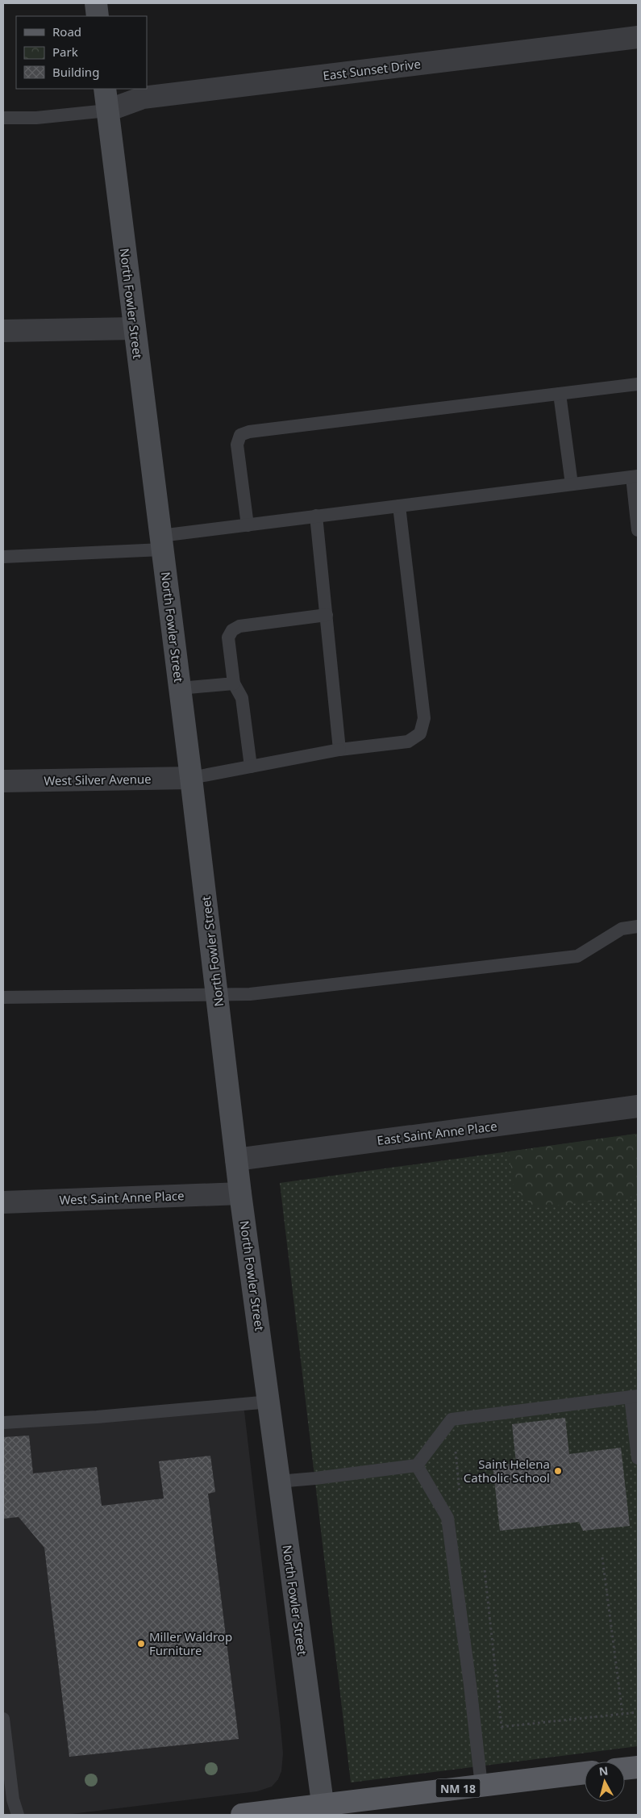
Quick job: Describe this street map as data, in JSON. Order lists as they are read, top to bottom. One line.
{"streets":{"main road":["NM 18"],"street":["East Sunset Drive","North Fowler Street","West Silver Avenue","East Saint Anne Place","West Saint Anne Place"]},"crossings":[["East Sunset Drive","North Fowler Street"],["North Fowler Street","West Silver Avenue"],["North Fowler Street","East Saint Anne Place"],["North Fowler Street","West Saint Anne Place"],["North Fowler Street","NM 18"]],"places":["Saint Helena Catholic School","Miller Waldrop Furniture"],"legend":["Road","Park","Building"],"north":"top"}
